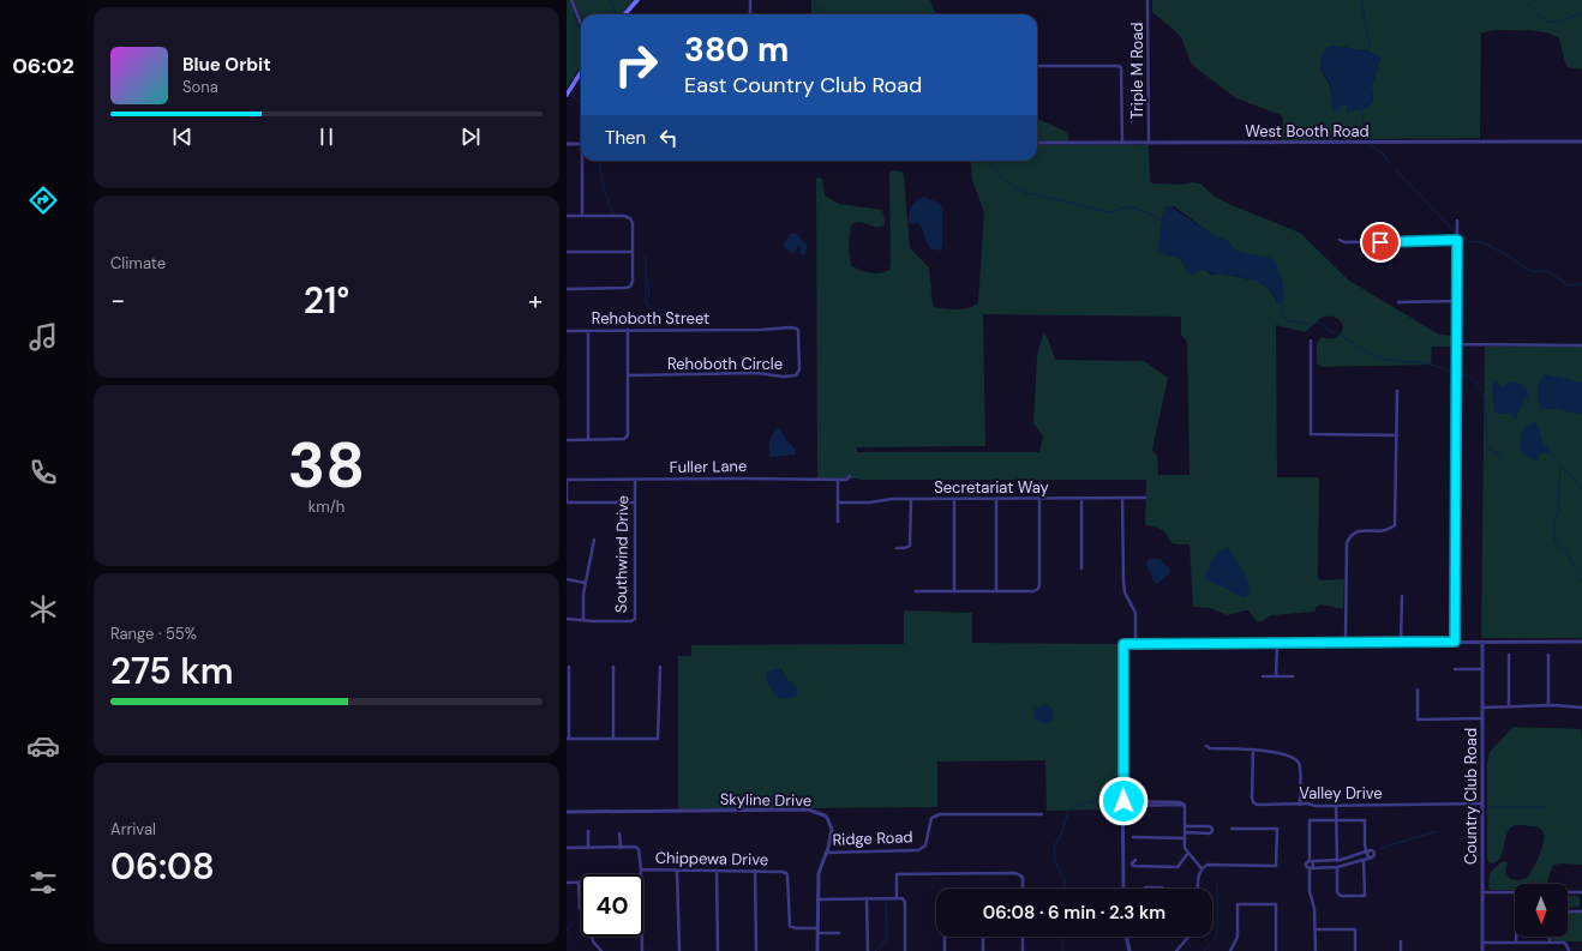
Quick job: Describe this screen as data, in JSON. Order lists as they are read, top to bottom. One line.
{"streets":{"street":["Triple M Road","West Booth Road","Rehoboth Street","Rehoboth Circle","Fuller Lane","Secretariat Way","Southwind Drive","Valley Drive","Country Club Road","Skyline Drive","Ridge Road","Chippewa Drive"]},"crossings":[["Triple M Road","West Booth Road"],["Rehoboth Street","Rehoboth Circle"],["Fuller Lane","Southwind Drive"],["Valley Drive","Country Club Road"],["Skyline Drive","Ridge Road"],["Skyline Drive","Chippewa Drive"]],"north":"bottom","page":{"tabs":"06:02","turn":["380 m","East Country Club Road"],"song":["Blue Orbit","Sona"],"then":"Then","tile":["Climate",["38","km/h"],["Range · 55%","275 km"],["Arrival","06:08"]],"heat":["−","21°","+"],"limit":"40","trip":"06:08 · 6 min · 2.3 km"}}
